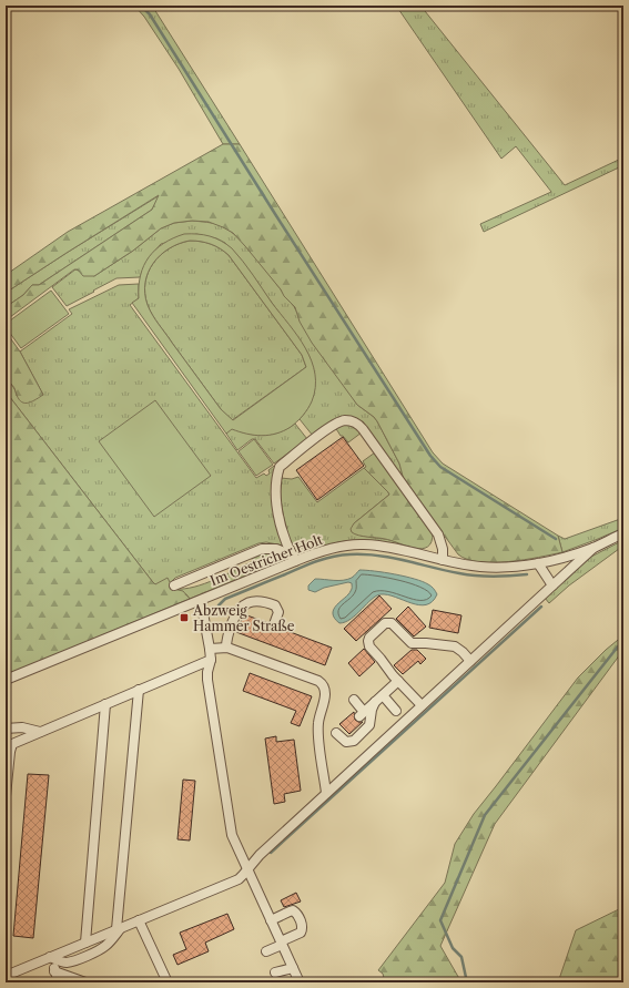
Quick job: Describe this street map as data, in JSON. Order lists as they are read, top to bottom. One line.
{"streets":{"street":["Im Oestricher Holt"]},"places":{"transit":["Abzweig Hammer Straße"]}}
